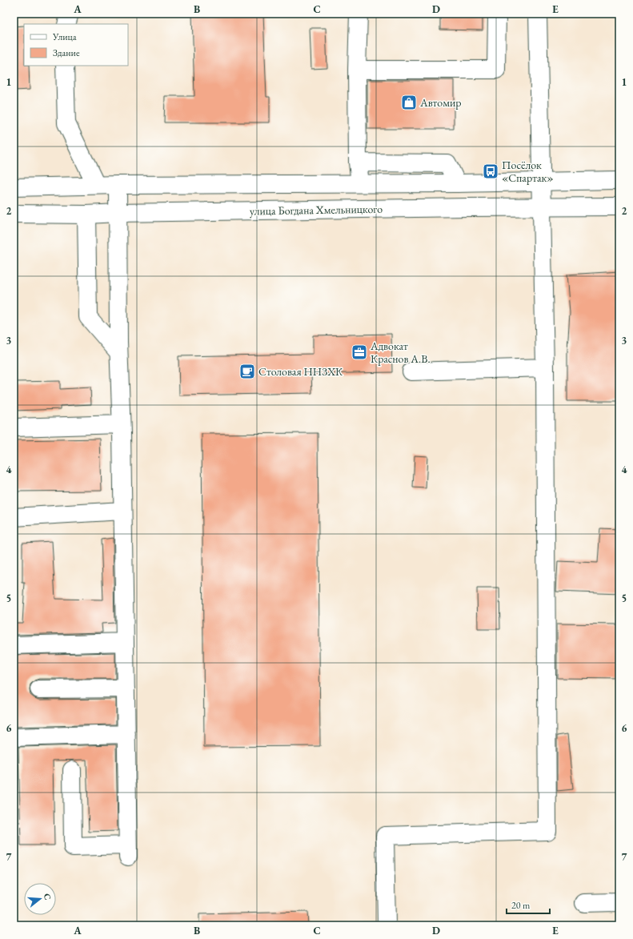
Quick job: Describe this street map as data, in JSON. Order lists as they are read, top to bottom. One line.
{"streets":{"main road":["улица Богдана Хмельницкого"]},"places":{"shop":["Автомир"],"bus stop":["Посёлок «Спартак»"],"office":["Адвокат Краснов А.В."],"cafe":["Столовая ННЗХК"]},"legend":["Улица","Здание"],"scale_bar":"20 m","north":"right","grid":{"columns":["A","B","C","D","E"],"rows":["1","2","3","4","5","6","7"]}}
